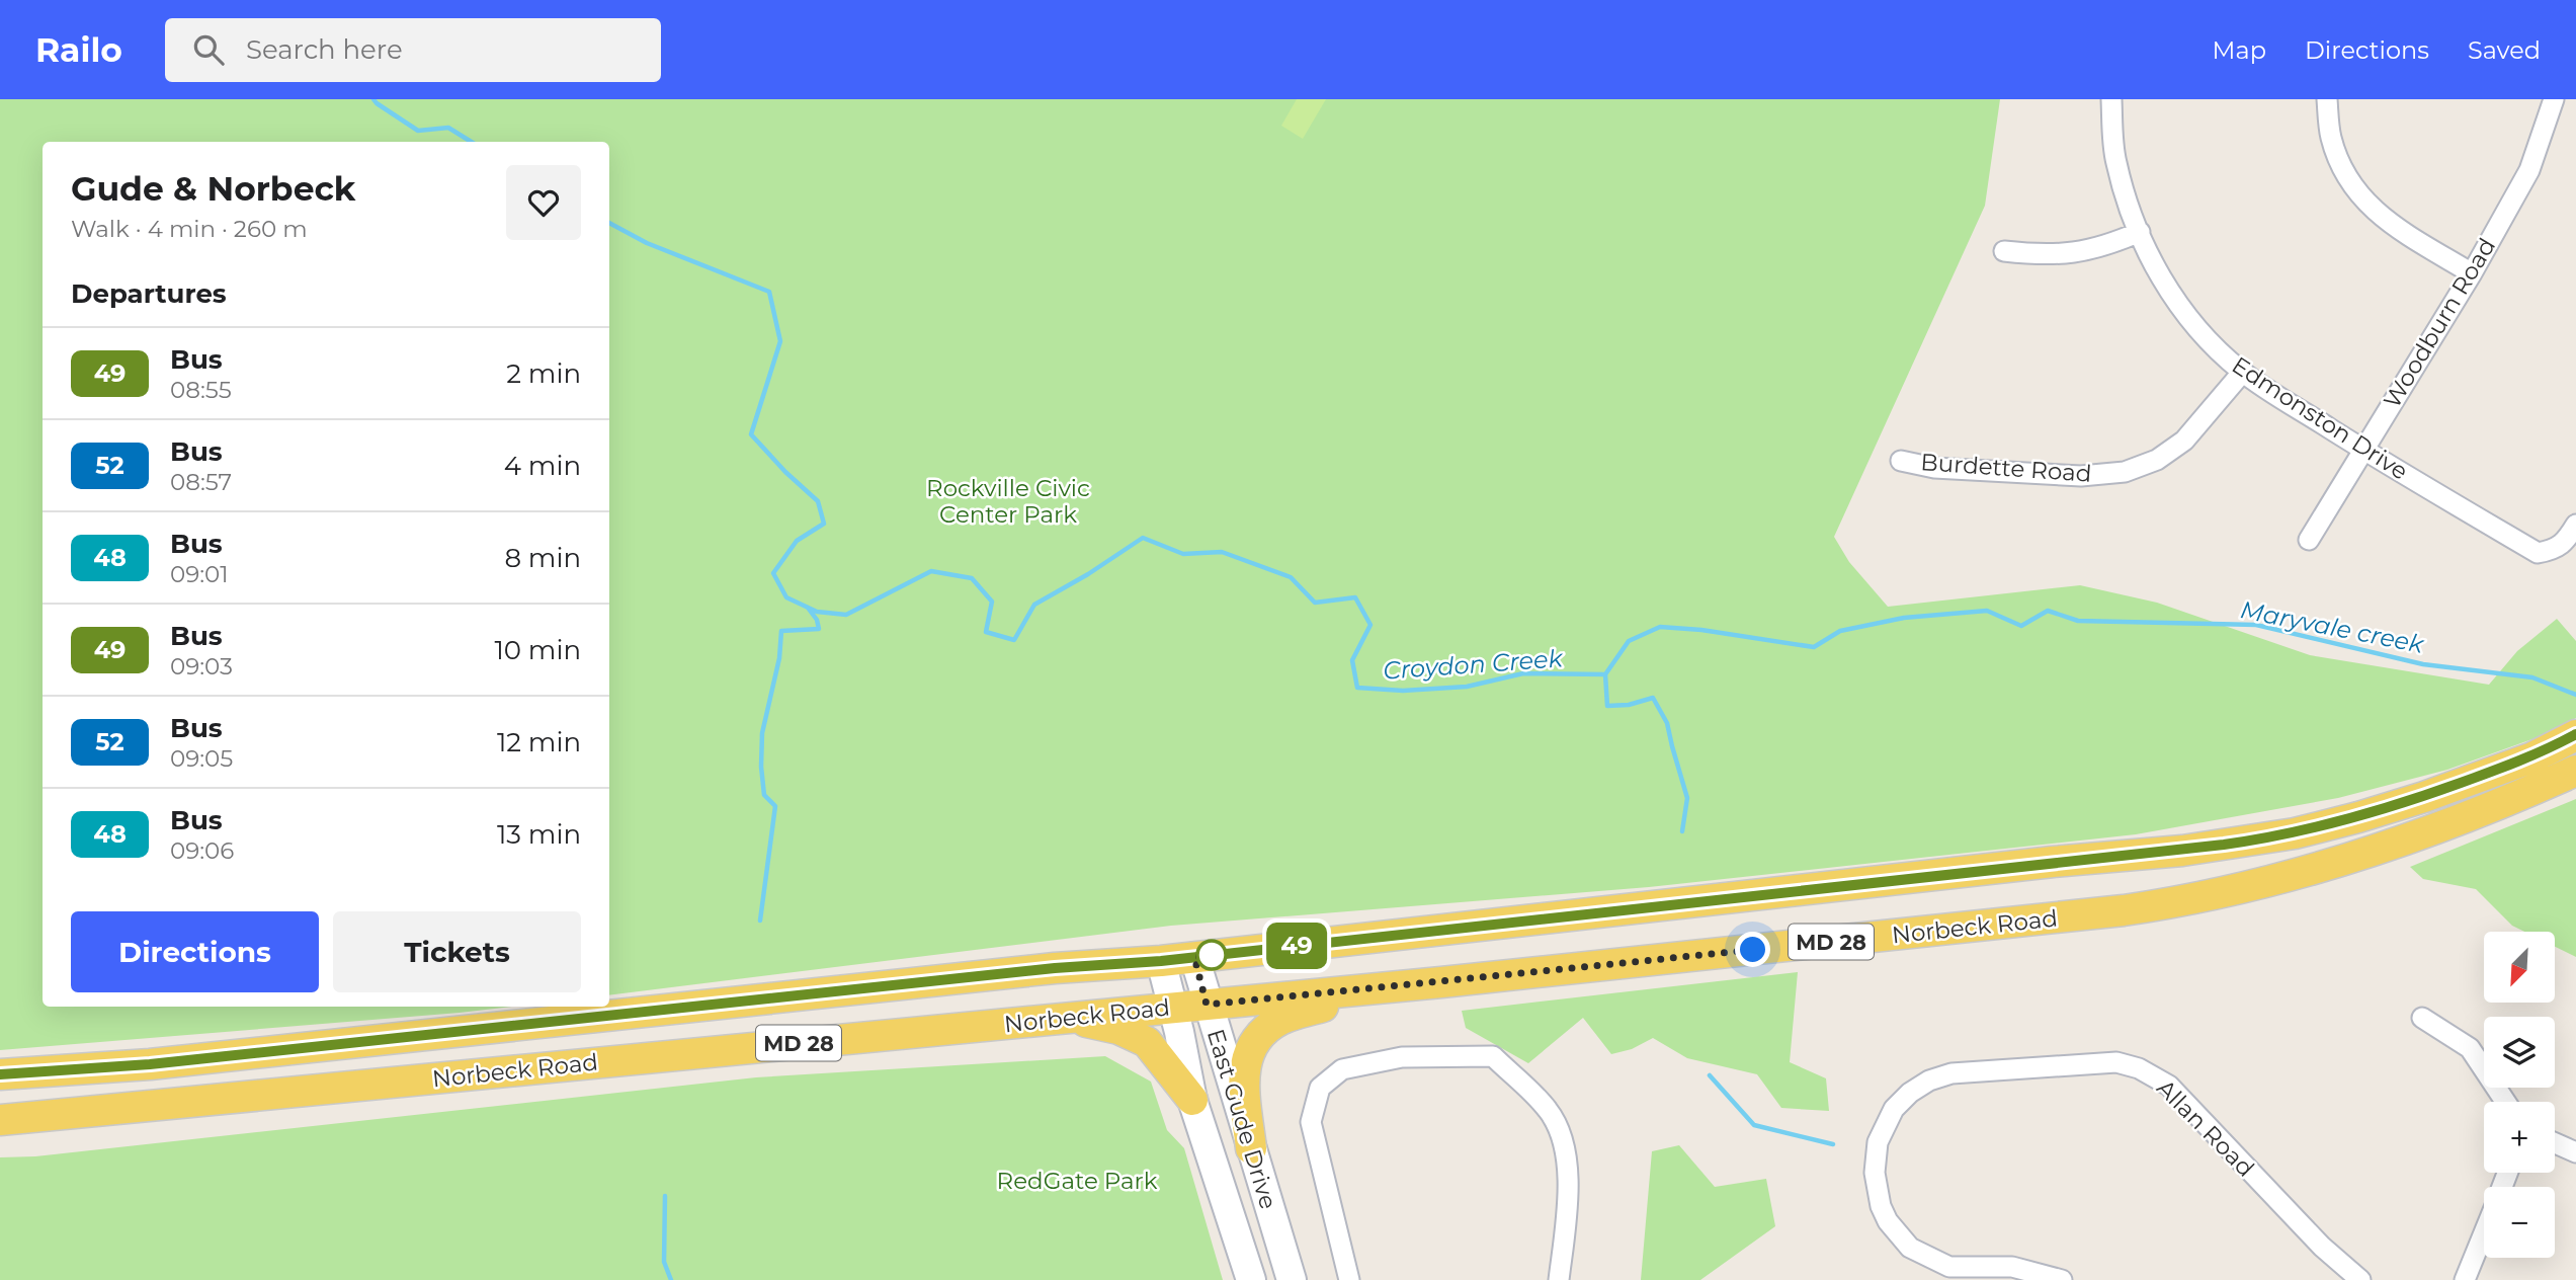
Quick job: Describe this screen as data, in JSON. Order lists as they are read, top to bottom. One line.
{"streets":{"main road":["Norbeck Road","MD 28","East Gude Drive"],"street":["Woodburn Road","Edmonston Drive","Burdette Road","Allan Road"]},"crossings":[["Woodburn Road","Edmonston Drive"],["Edmonston Drive","Burdette Road"],["Norbeck Road","East Gude Drive"]],"water":["Maryvale creek","Croydon Creek"],"parks":["Rockville Civic Center Park","RedGate Park"],"lines":["bus line 49"],"north":"bottom left","page":{"header":"Railo","search":"Search here","nav":["Map","Directions","Saved"],"on_map":"49","heading":[["Gude & Norbeck","Walk · 4 min · 260 m"],"Departures"],"list":[{"mark":"49","name":"Bus","note":"08:55","value":"2 min"},{"mark":"52","name":"Bus","note":"08:57","value":"4 min"},{"mark":"48","name":"Bus","note":"09:01","value":"8 min"},{"mark":"49","name":"Bus","note":"09:03","value":"10 min"},{"mark":"52","name":"Bus","note":"09:05","value":"12 min"},{"mark":"48","name":"Bus","note":"09:06","value":"13 min"}],"buttons":["Directions","Tickets"],"map_buttons":["+","−"]}}
